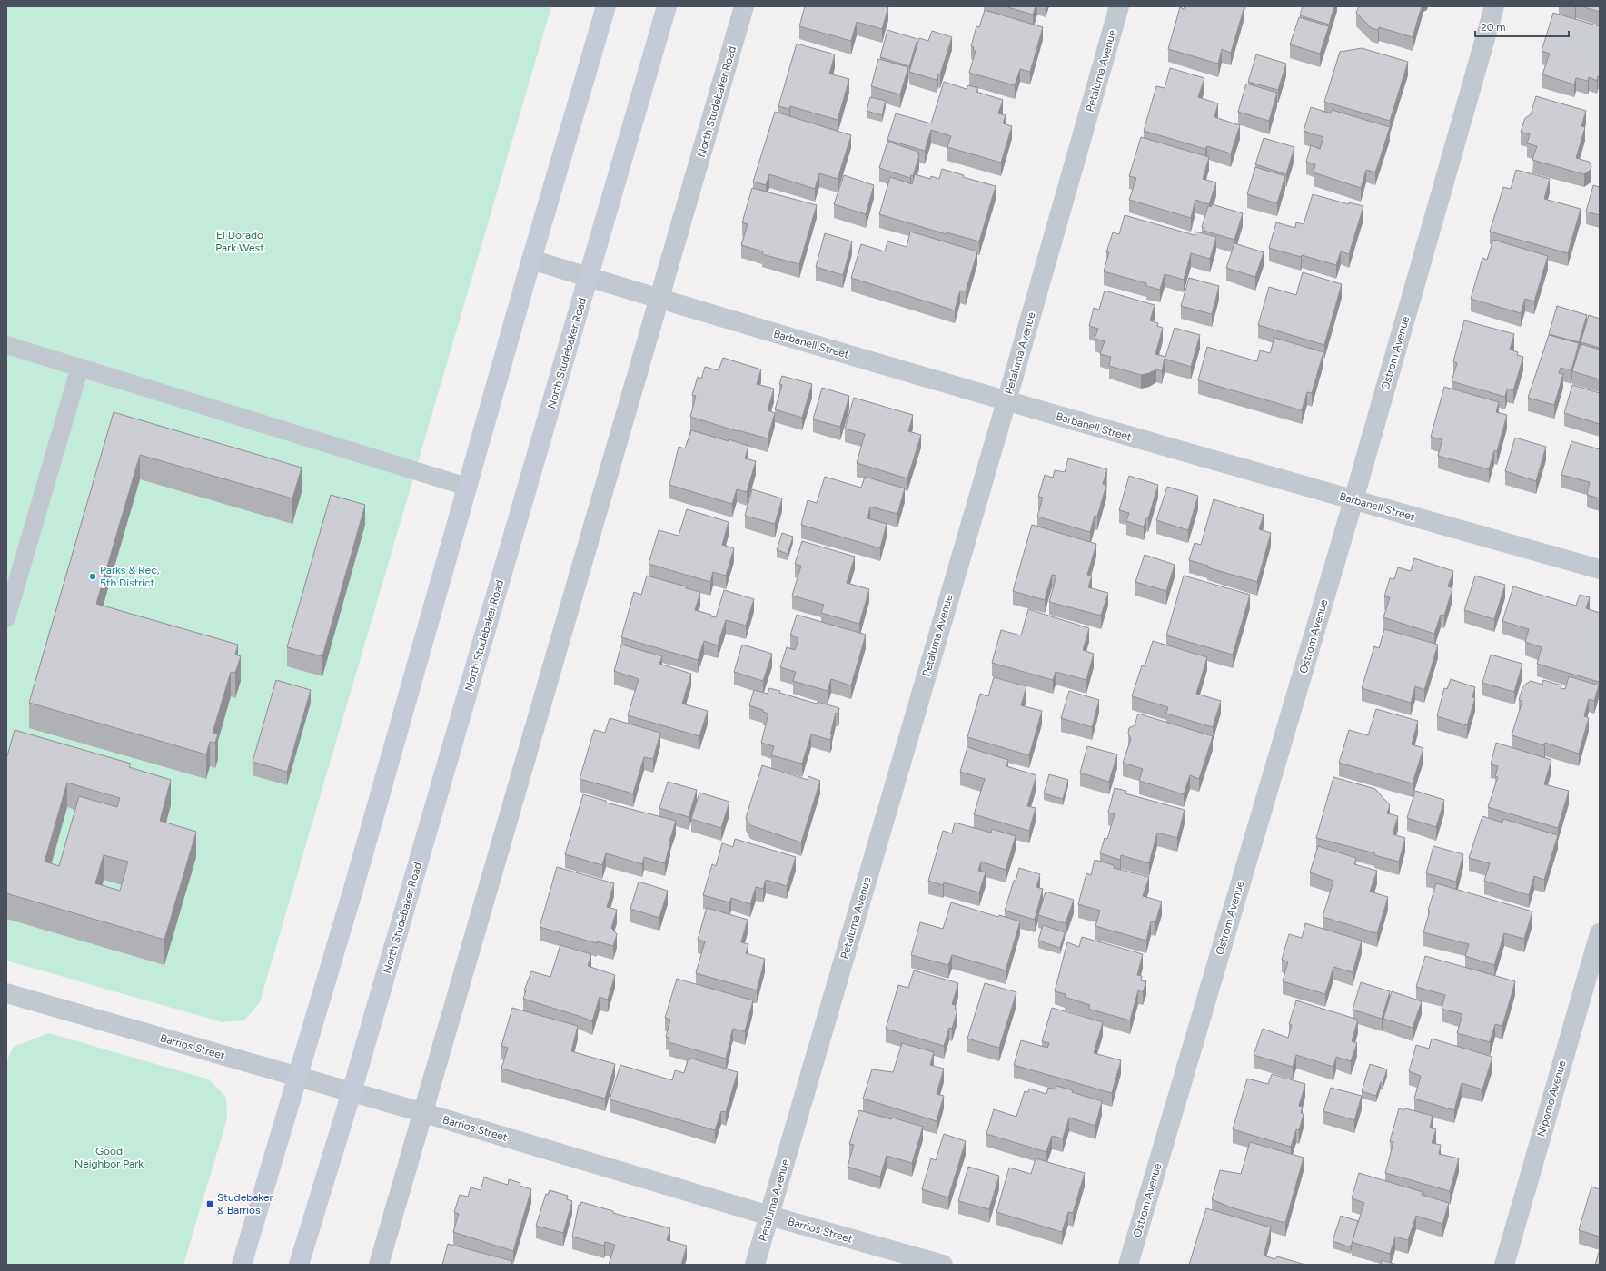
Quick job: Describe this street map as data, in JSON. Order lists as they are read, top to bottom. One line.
{"streets":{"main road":["North Studebaker Road"],"street":["Petaluma Avenue","Barbanell Street","Ostrom Avenue","Barrios Street","Nipomo Avenue"]},"crossings":[["Petaluma Avenue","Barbanell Street"],["Petaluma Avenue","Barrios Street"],["North Studebaker Road","Barbanell Street"],["North Studebaker Road","Barrios Street"],["Barbanell Street","Ostrom Avenue"]],"parks":["El Dorado Park West","Good Neighbor Park"],"places":{"other":["Parks & Rec, 5th District"],"transit":["Studebaker & Barrios"]},"scale_bar":"20 m"}
